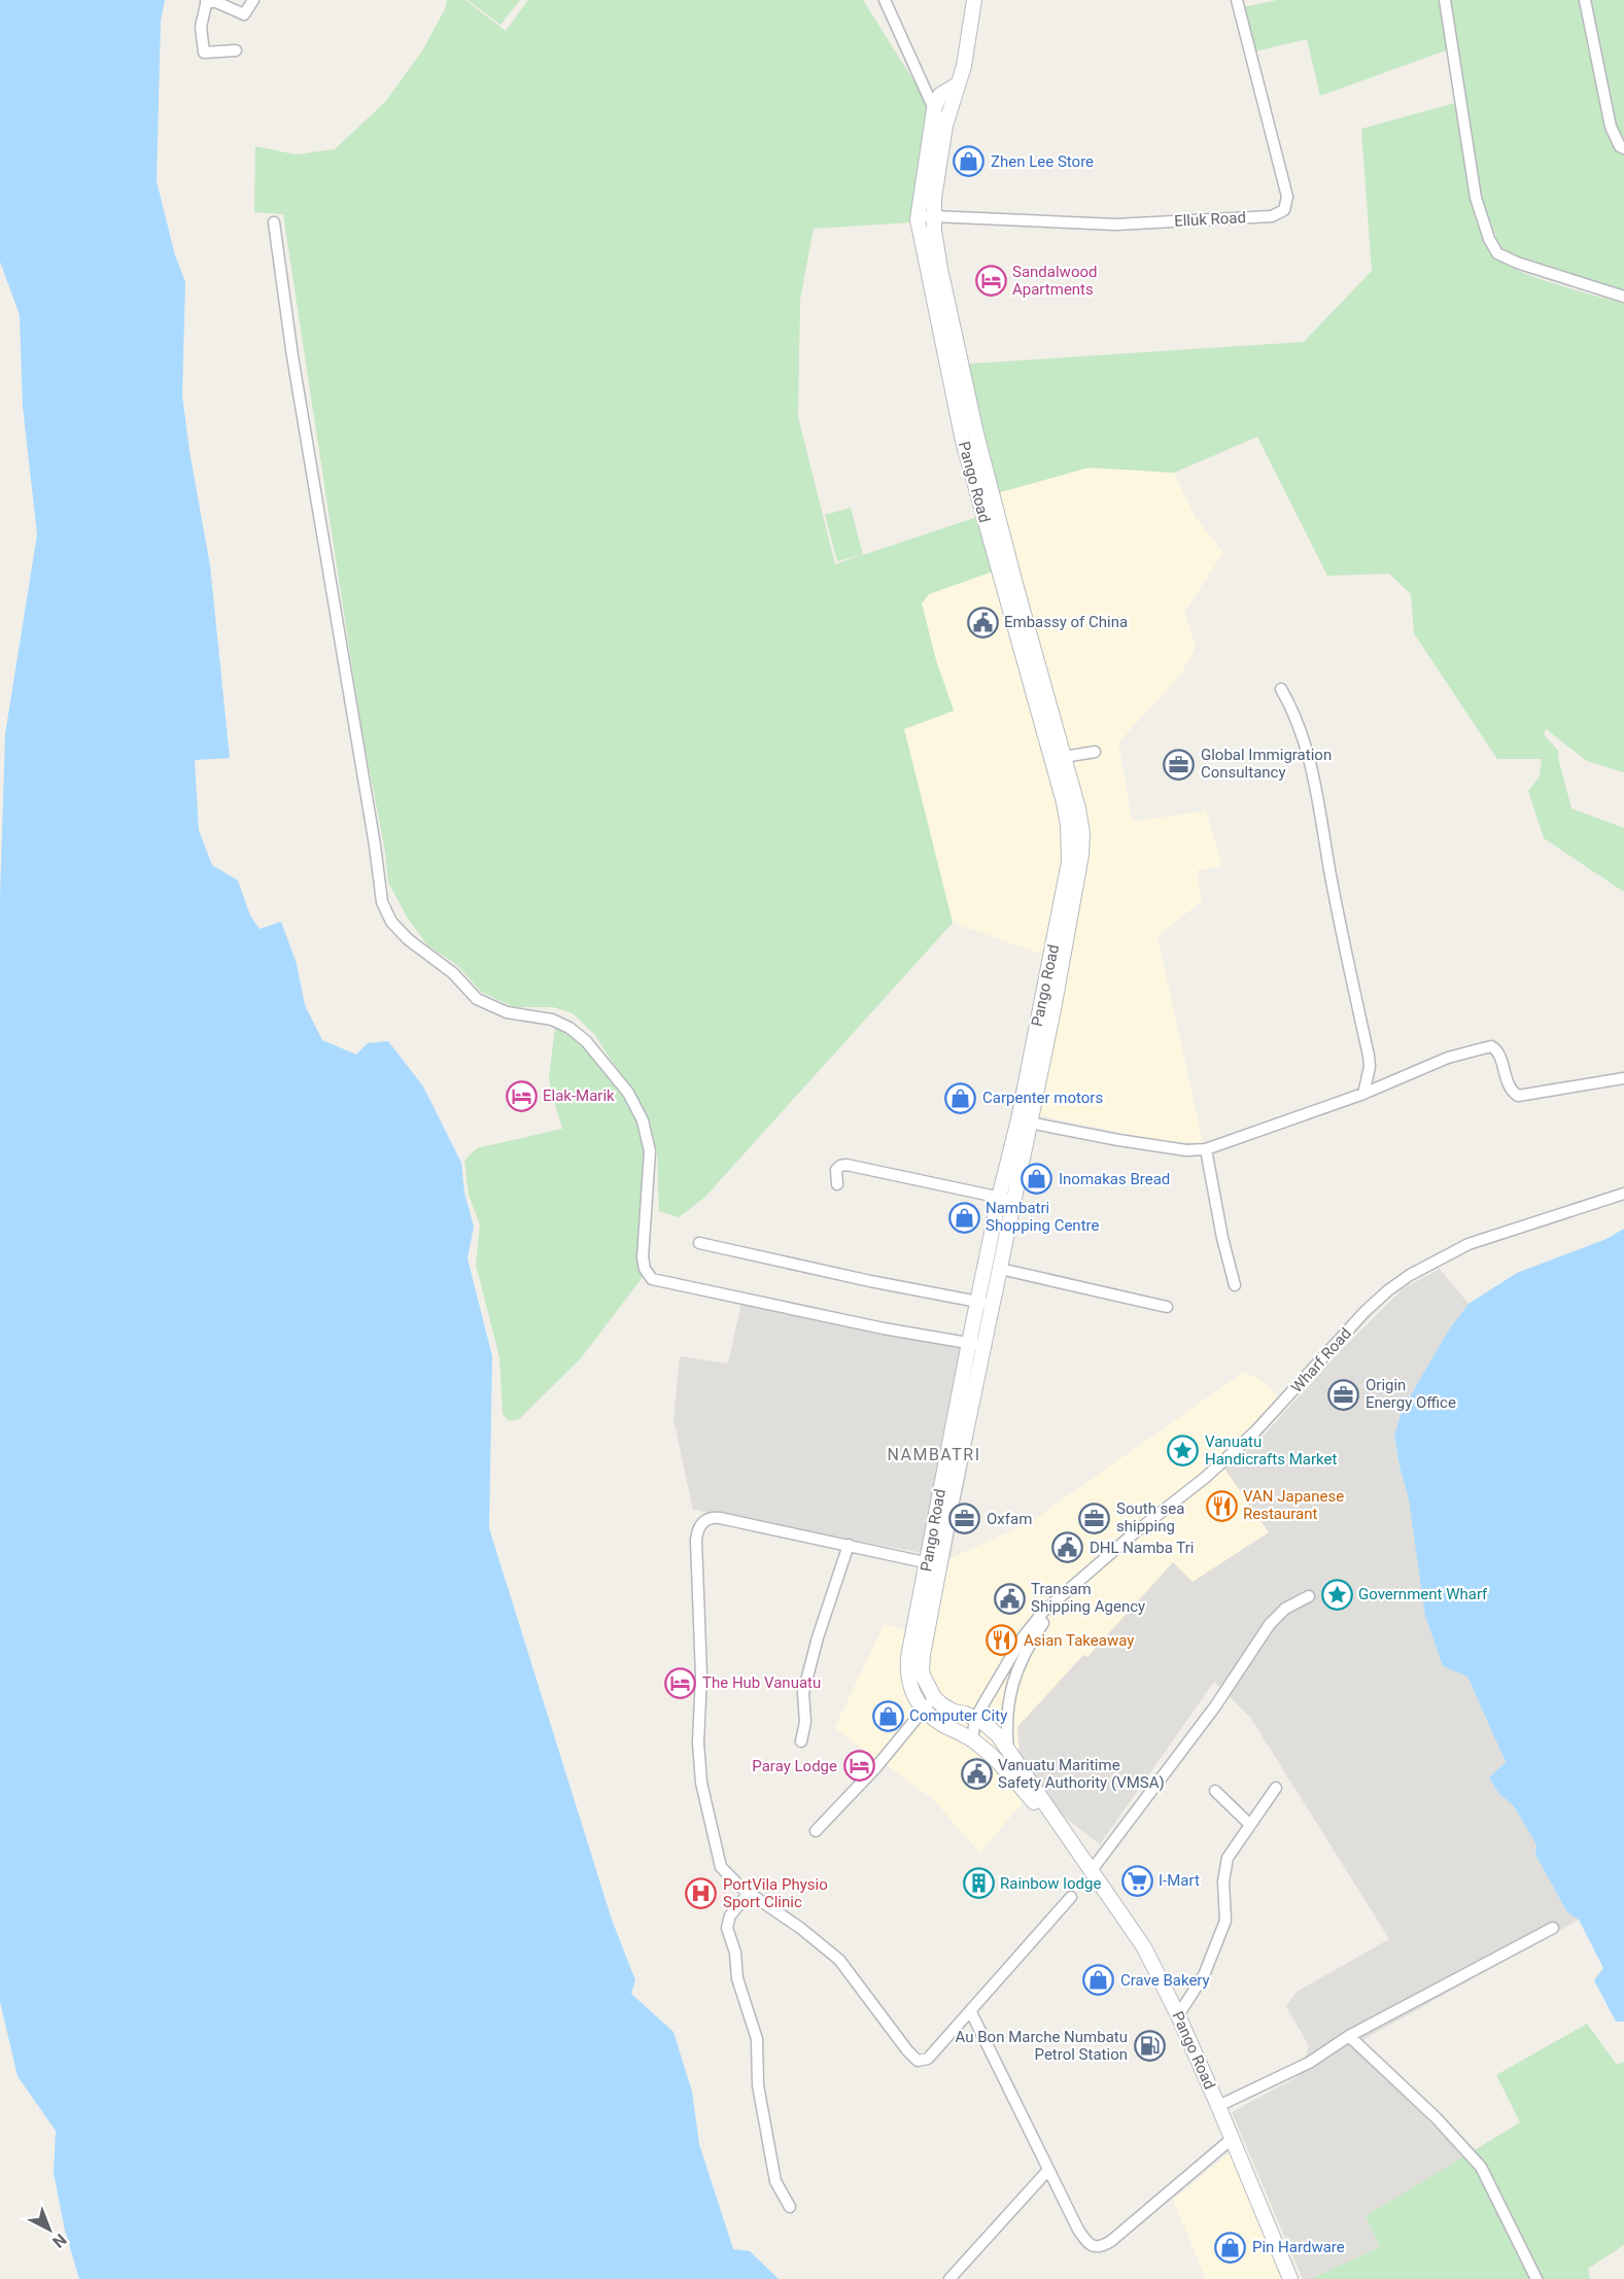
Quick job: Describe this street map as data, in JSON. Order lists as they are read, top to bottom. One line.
{"streets":{"street":["Elluk Road","Pango Road","Wharf Road"]},"crossings":[["Elluk Road","Pango Road"],["Pango Road","Wharf Road"]],"districts":["NAMBATRI"],"places":{"shop":["Zhen Lee Store","Carpenter motors","Inomakas Bread","Nambatri Shopping Centre","Computer City","Crave Bakery","Pin Hardware"],"hotel":["Sandalwood Apartments","Elak-Marik","The Hub Vanuatu","Paray Lodge"],"public building":["Embassy of China","DHL Namba Tri","Transam Shipping Agency","Vanuatu Maritime Safety Authority (VMSA)"],"office":["Global Immigration Consultancy","Origin Energy Office","South sea shipping","Oxfam"],"place":["Vanuatu Handicrafts Market","Government Wharf"],"restaurant":["VAN Japanese Restaurant","Asian Takeaway"],"supermarket":["I-Mart"],"building":["Rainbow lodge"],"hospital":["PortVila Physio Sport Clinic"],"fuel station":["Au Bon Marche Numbatu Petrol Station"]},"north":"bottom right"}
